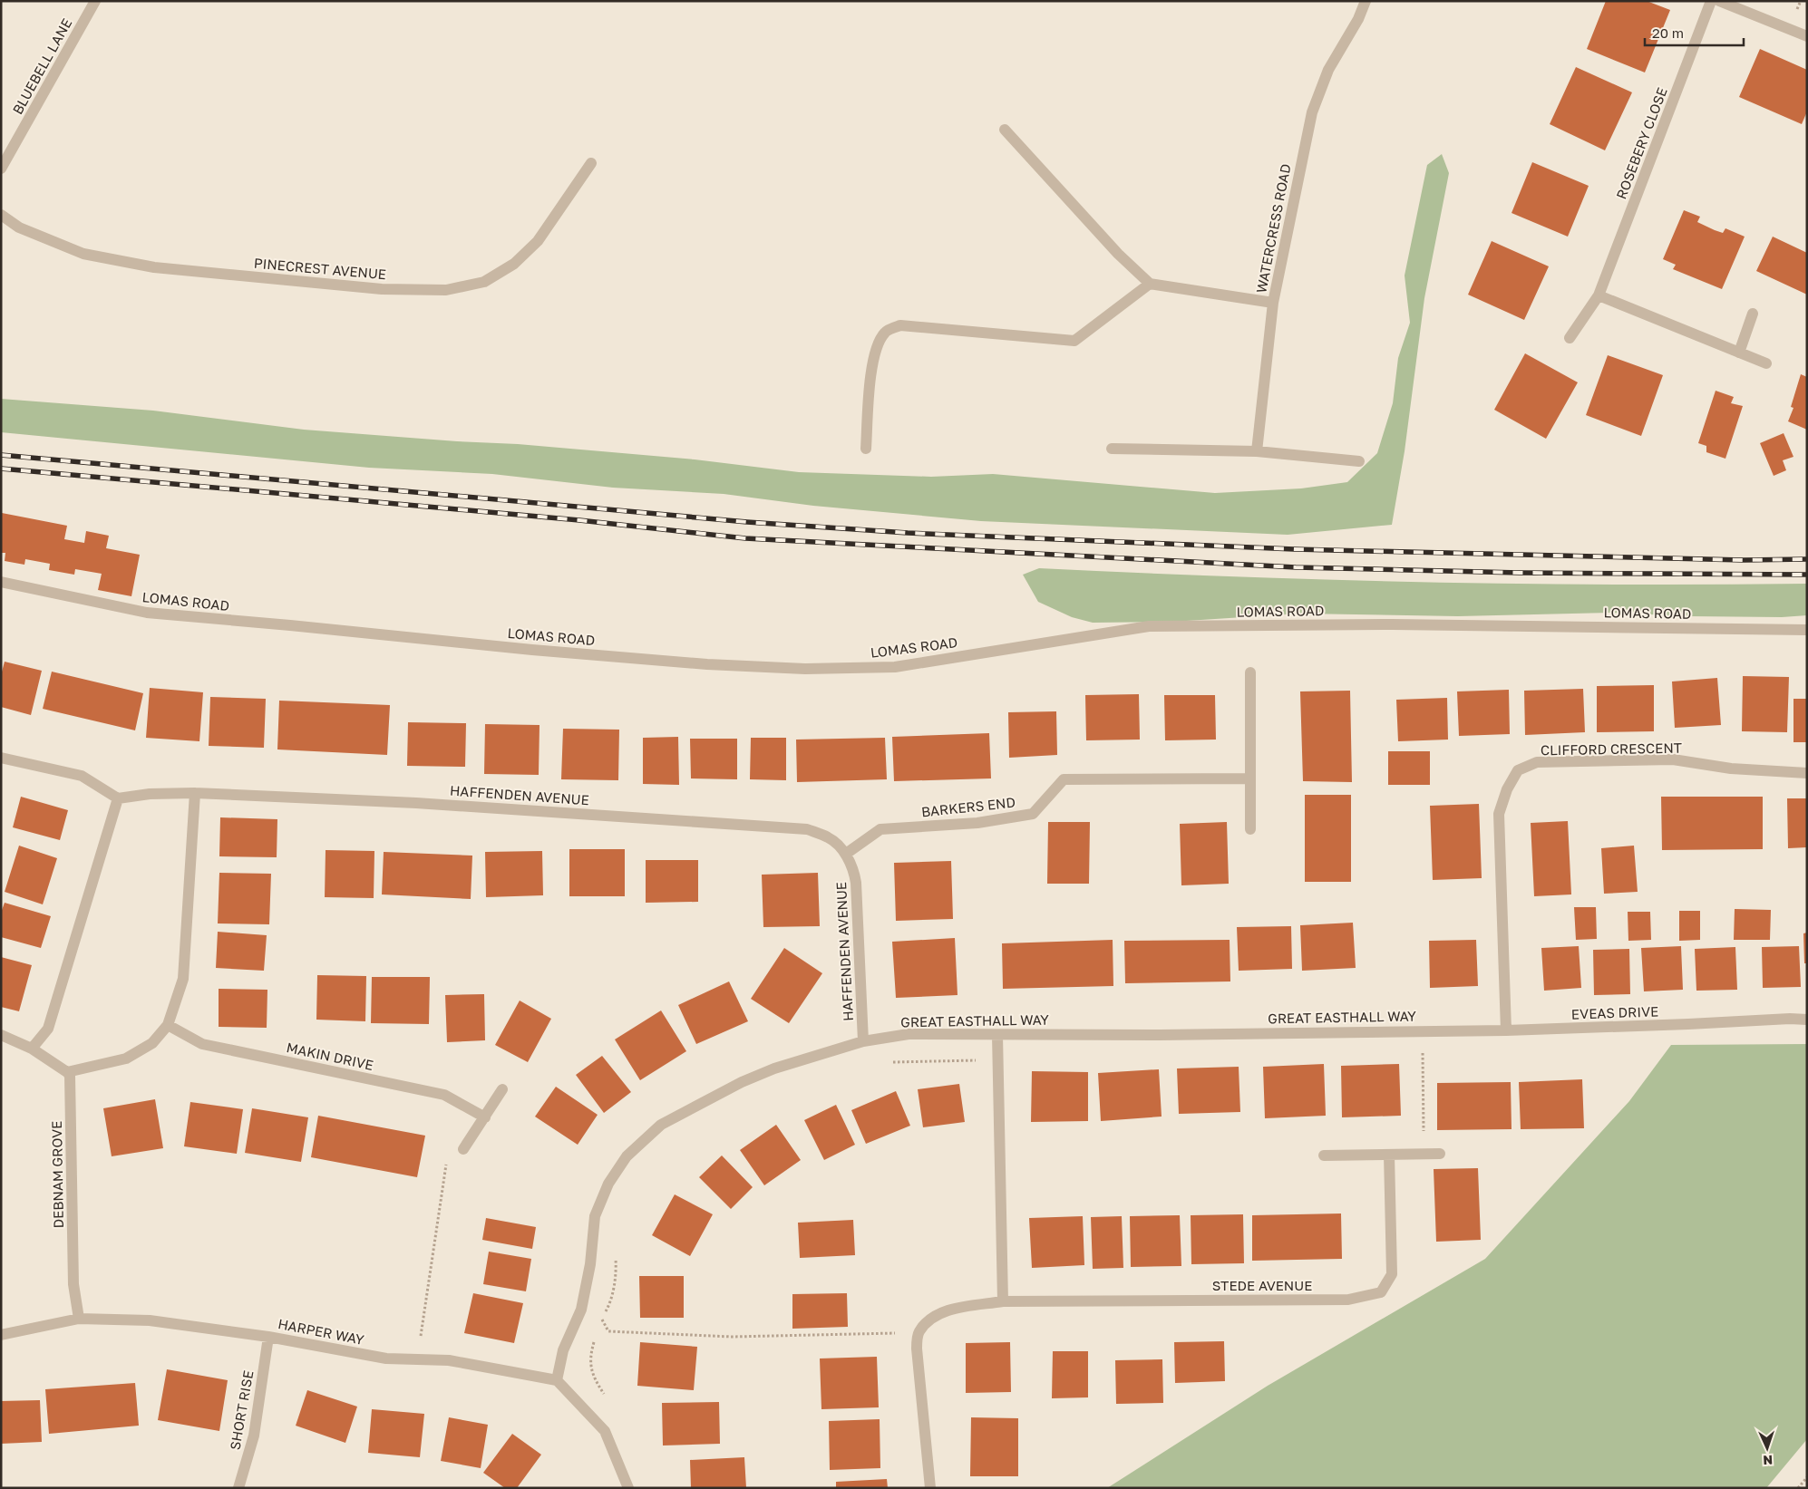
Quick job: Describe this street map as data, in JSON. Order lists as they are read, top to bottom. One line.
{"streets":{"street":["BLUEBELL LANE","ROSEBERY CLOSE","WATERCRESS ROAD","PINECREST AVENUE","LOMAS ROAD","CLIFFORD CRESCENT","HAFFENDEN AVENUE","BARKERS END","EVEAS DRIVE","GREAT EASTHALL WAY","MAKIN DRIVE","DEBNAM GROVE","STEDE AVENUE","HARPER WAY","SHORT RISE"]},"crossings":[["CLIFFORD CRESCENT","EVEAS DRIVE"],["HAFFENDEN AVENUE","BARKERS END"],["HAFFENDEN AVENUE","GREAT EASTHALL WAY"],["EVEAS DRIVE","GREAT EASTHALL WAY"],["GREAT EASTHALL WAY","HARPER WAY"],["DEBNAM GROVE","HARPER WAY"],["HARPER WAY","SHORT RISE"]],"scale_bar":"20 m","north":"bottom"}
